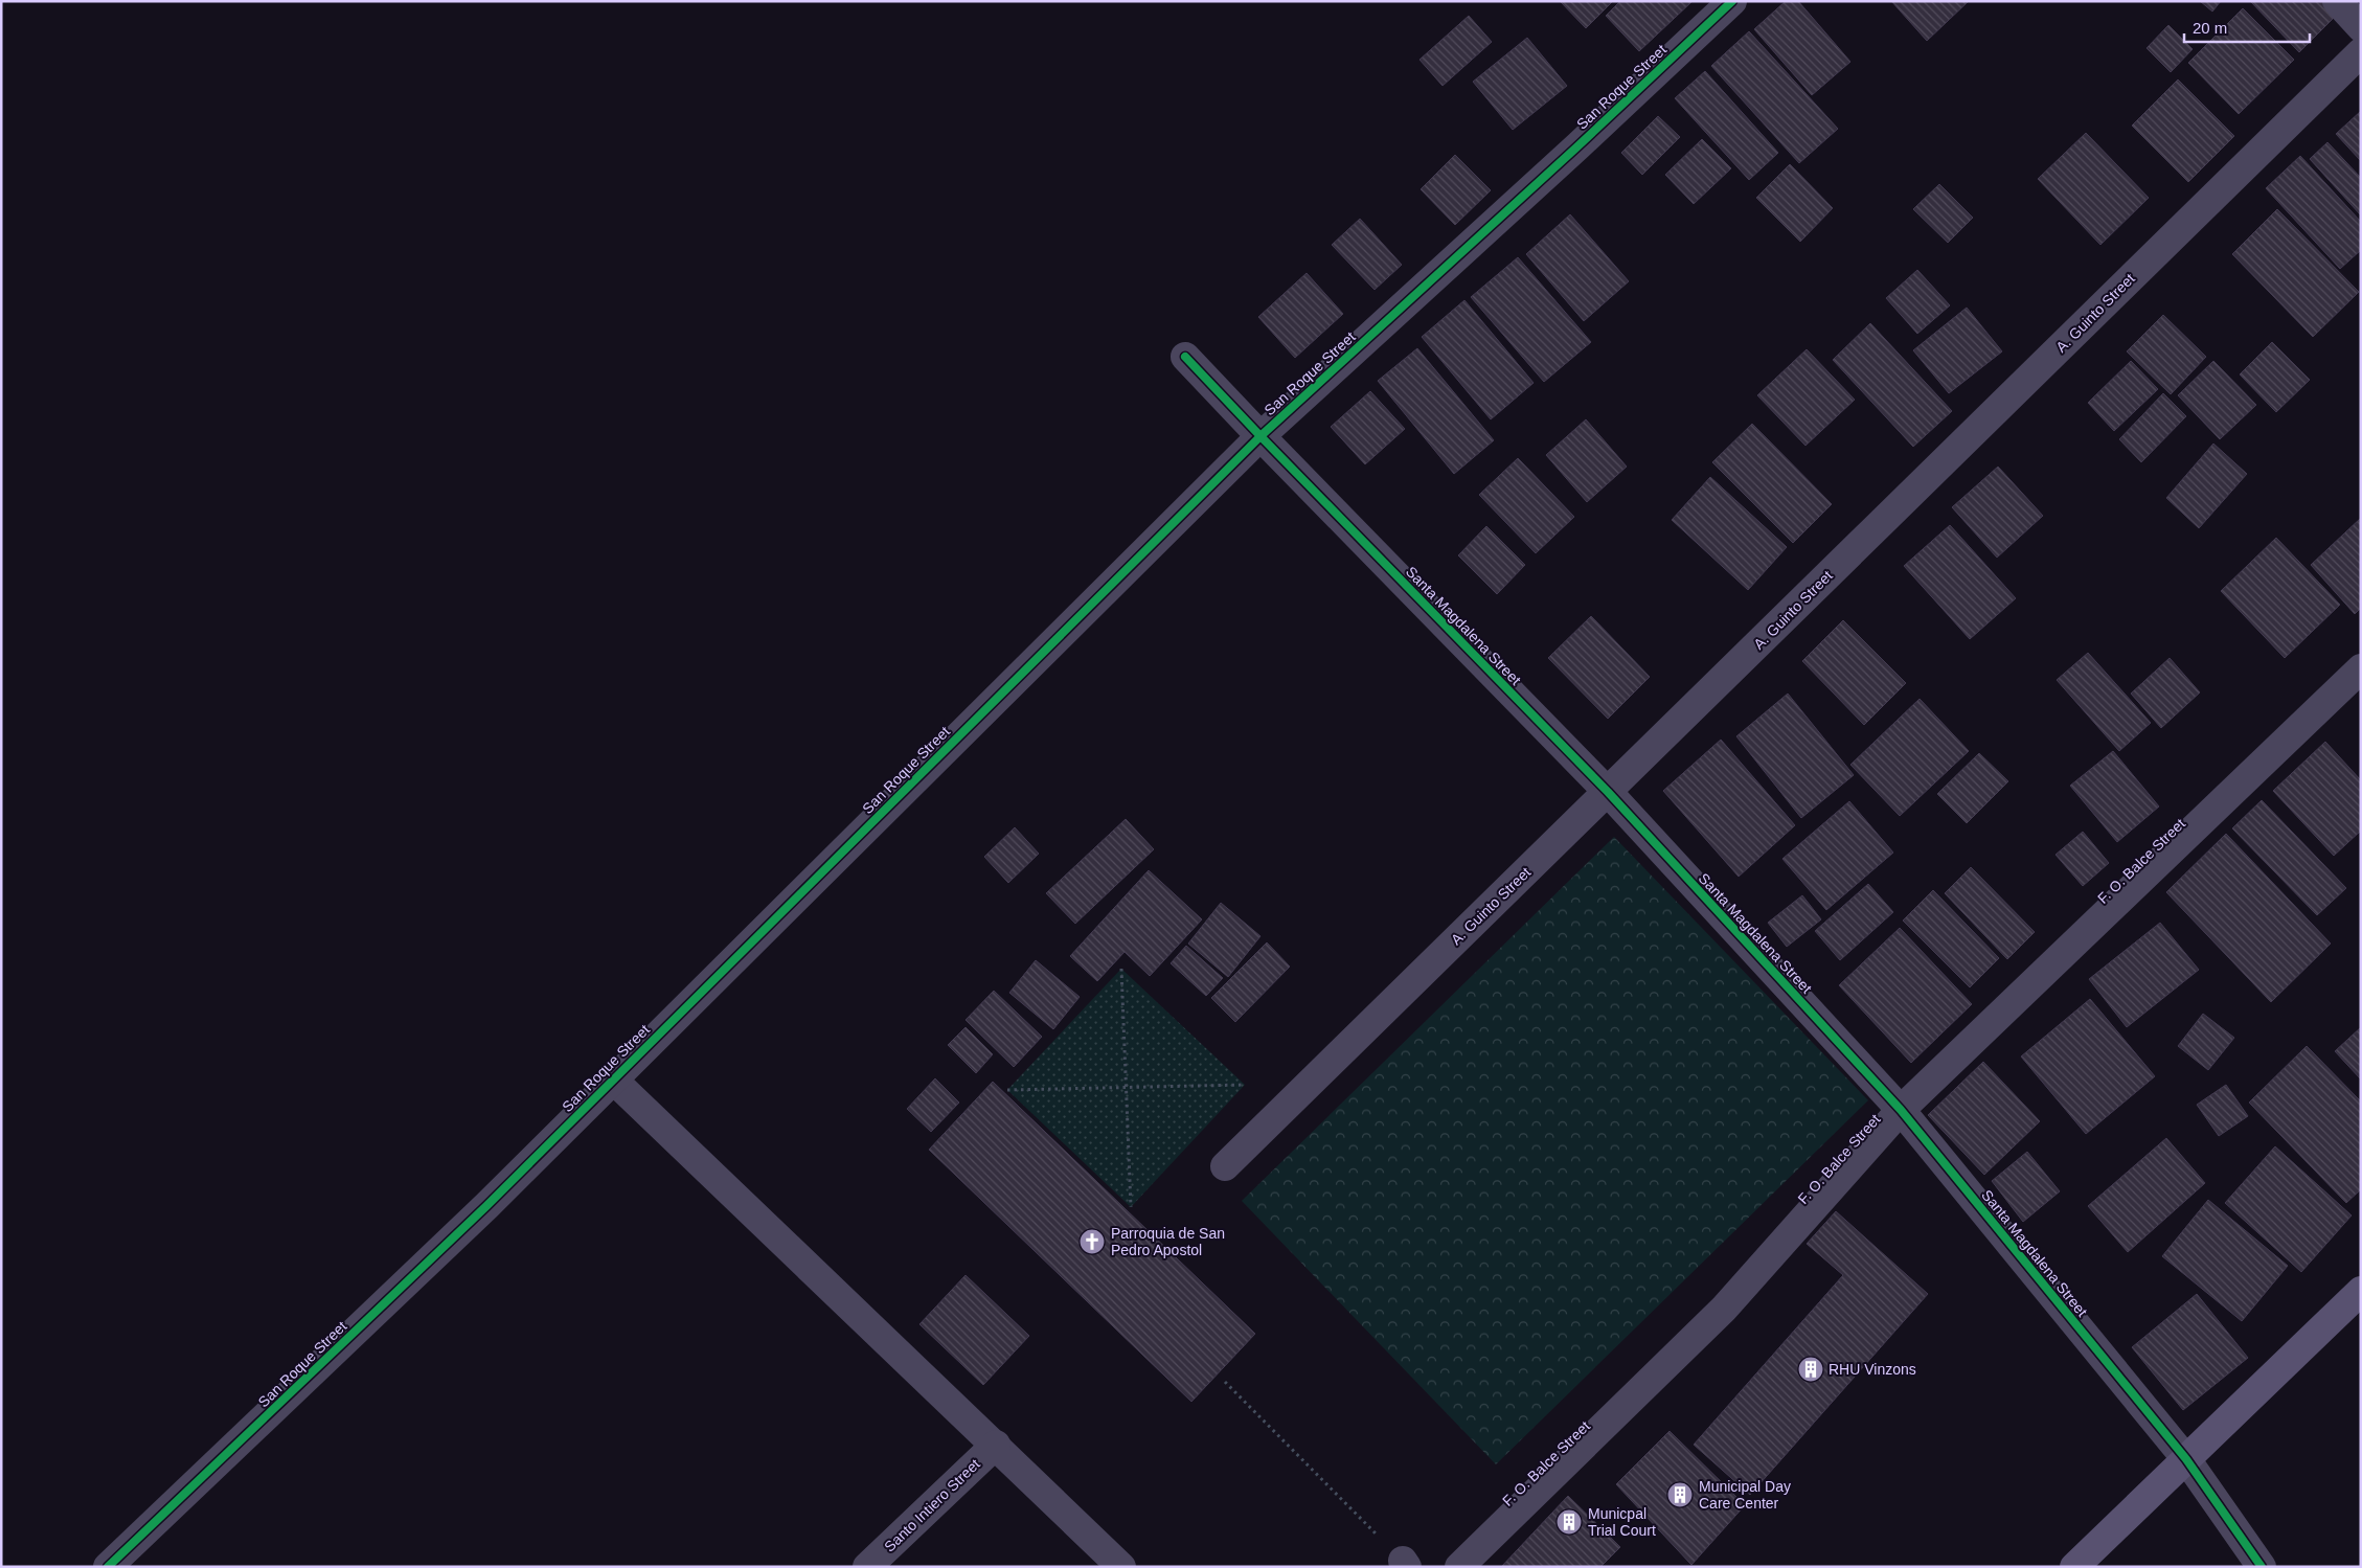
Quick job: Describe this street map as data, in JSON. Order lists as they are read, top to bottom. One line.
{"streets":{"street":["San Roque Street","A. Guinto Street","Santa Magdalena Street","F. O. Balce Street","Santo Intiero Street"]},"crossings":[["San Roque Street","Santa Magdalena Street"],["A. Guinto Street","Santa Magdalena Street"],["Santa Magdalena Street","F. O. Balce Street"]],"places":{"church":["Parroquia de San Pedro Apostol"],"building":["RHU Vinzons","Municipal Day Care Center","Municpal Trial Court"]},"scale_bar":"20 m"}
